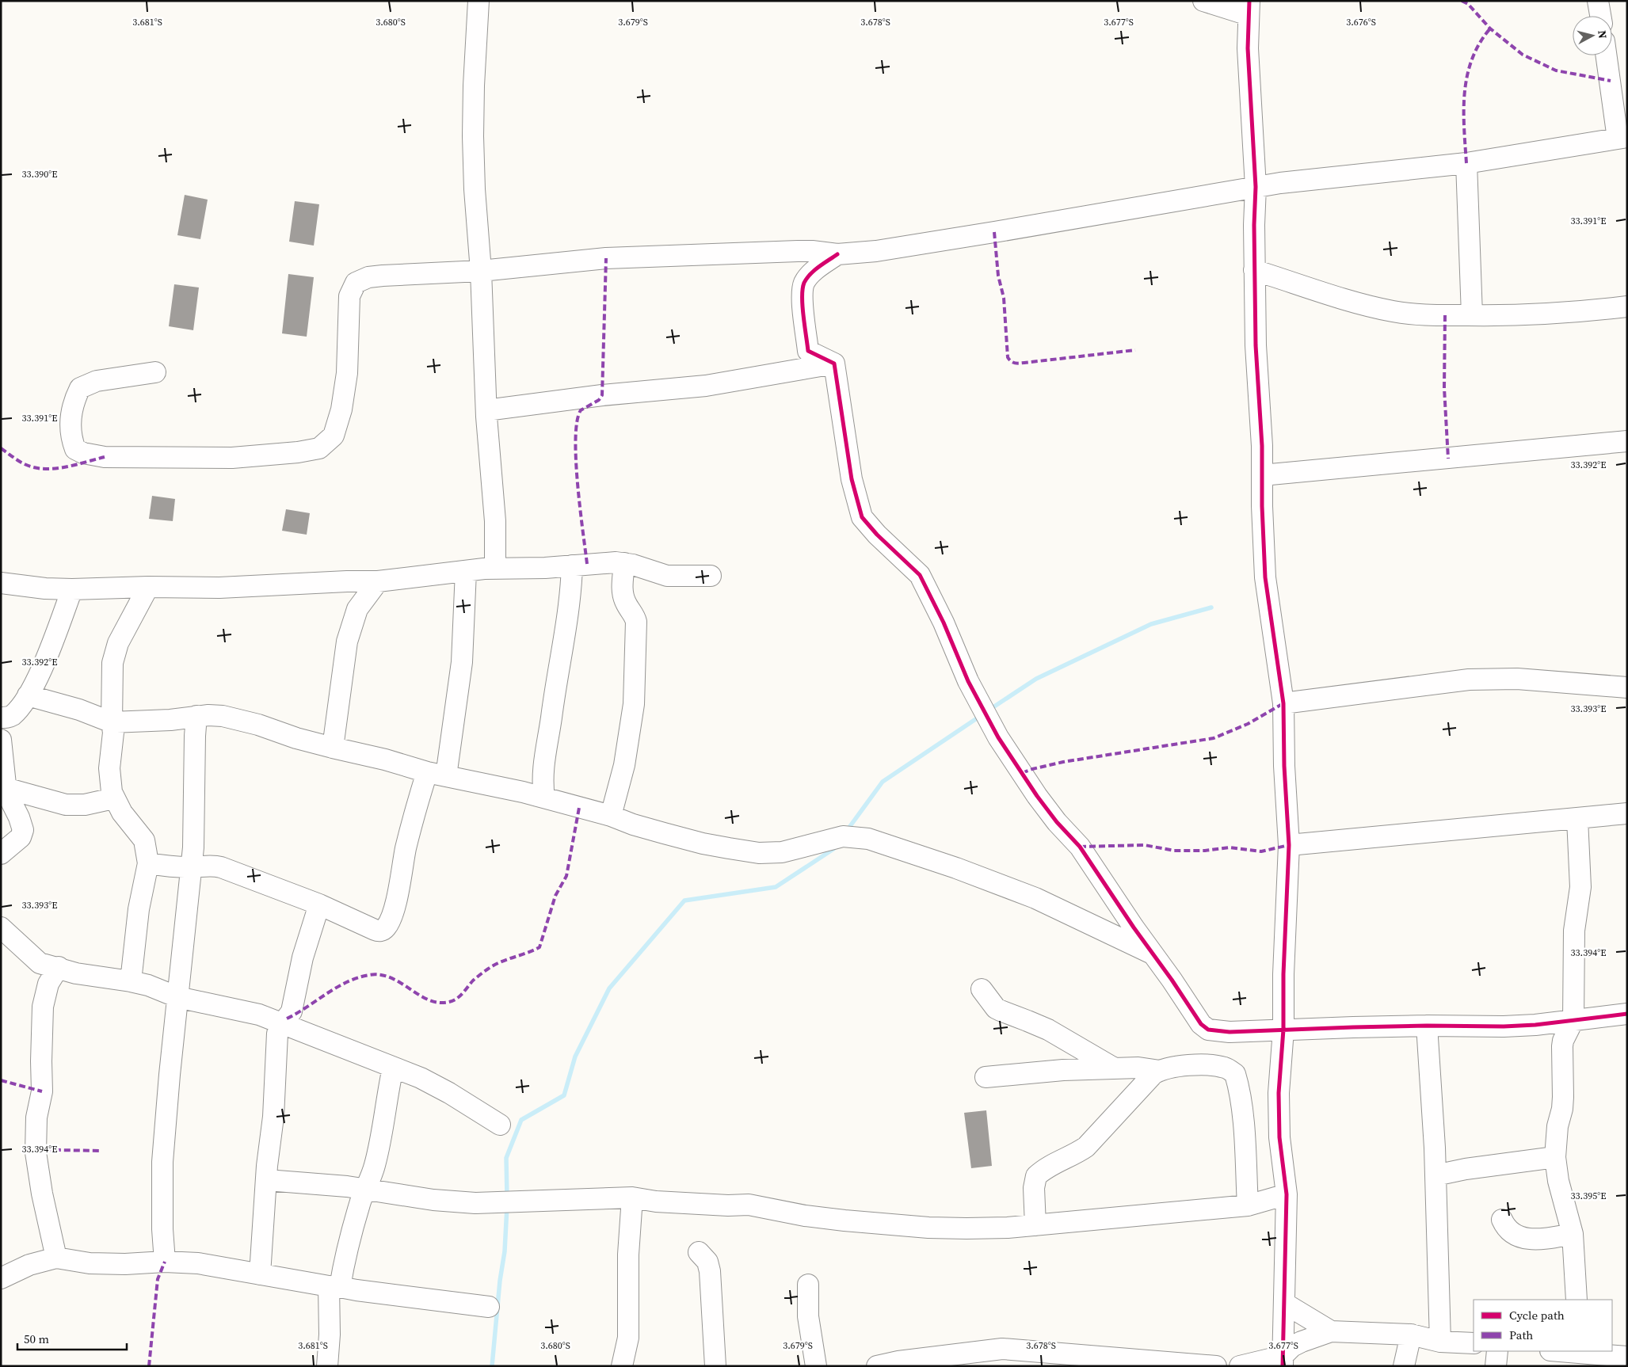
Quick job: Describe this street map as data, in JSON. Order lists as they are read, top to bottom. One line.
{"legend":["Cycle path","Path"],"scale_bar":"50 m","north":"right","coordinates":["3.681°S","3.680°S","3.679°S","3.678°S","3.677°S","3.676°S","33.390°E","33.391°E","33.392°E","33.393°E","33.394°E","33.395°E"]}
